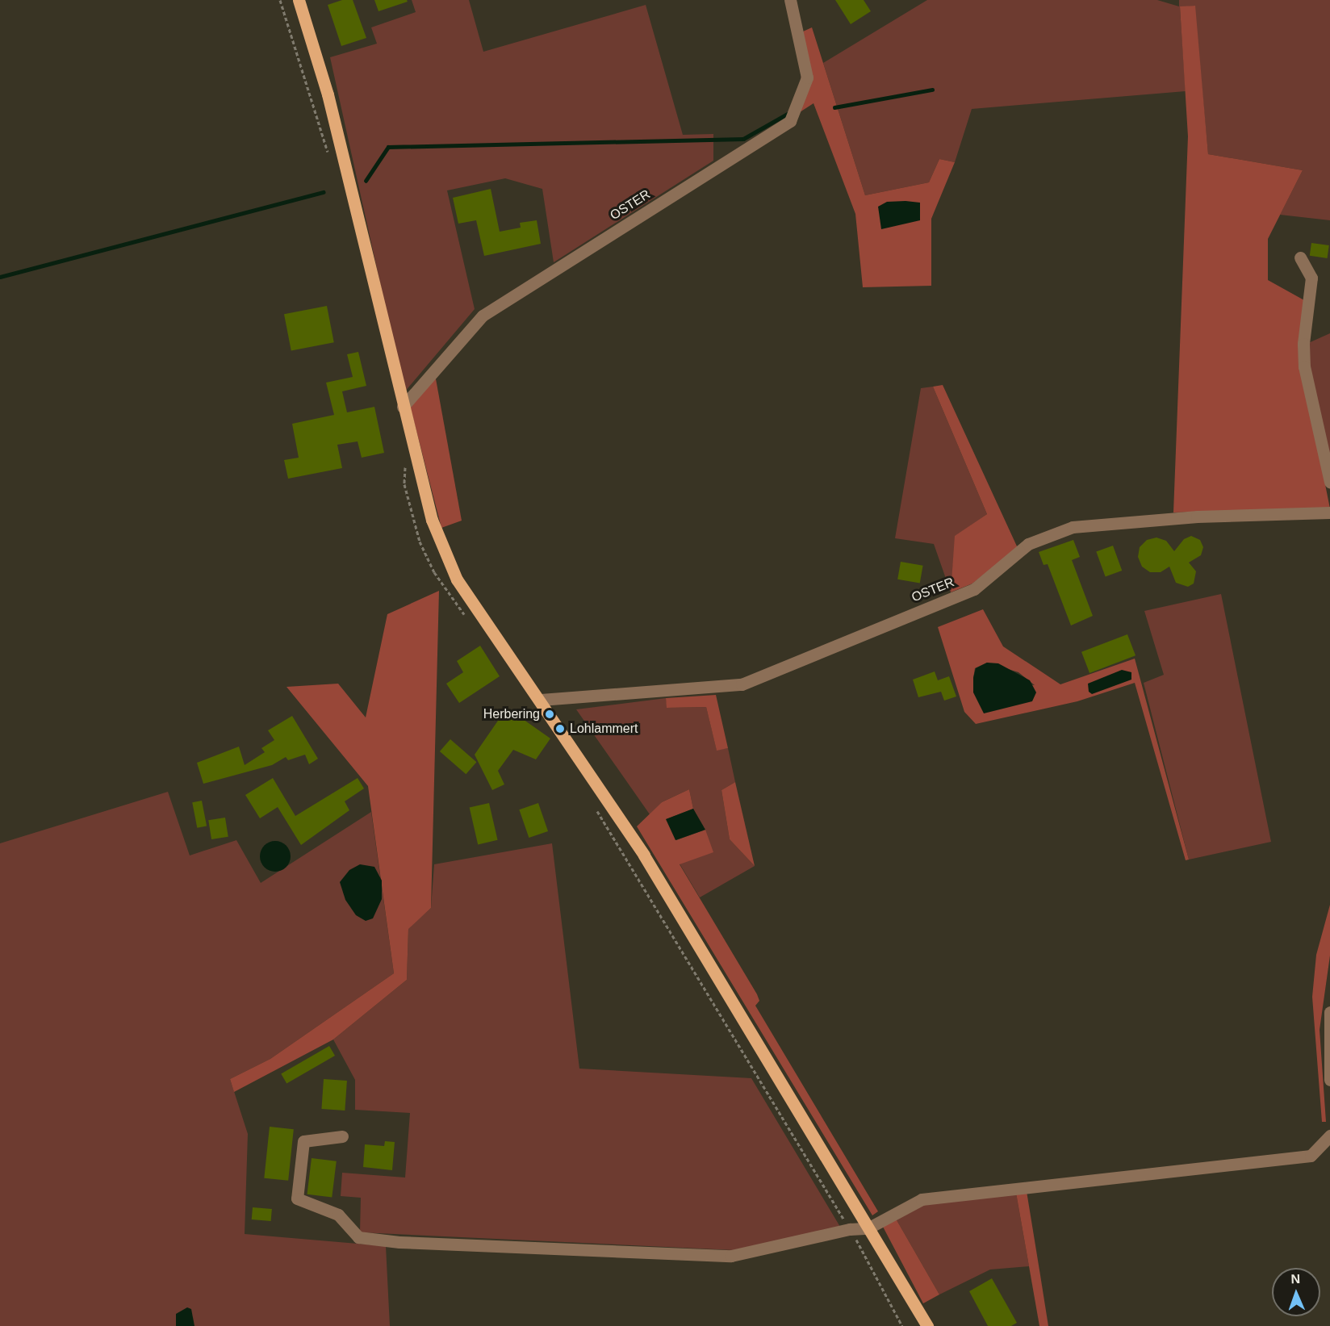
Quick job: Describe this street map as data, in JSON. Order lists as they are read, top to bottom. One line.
{"streets":{"street":["OSTER"]},"places":["Herbering","Lohlammert"],"north":"top"}
